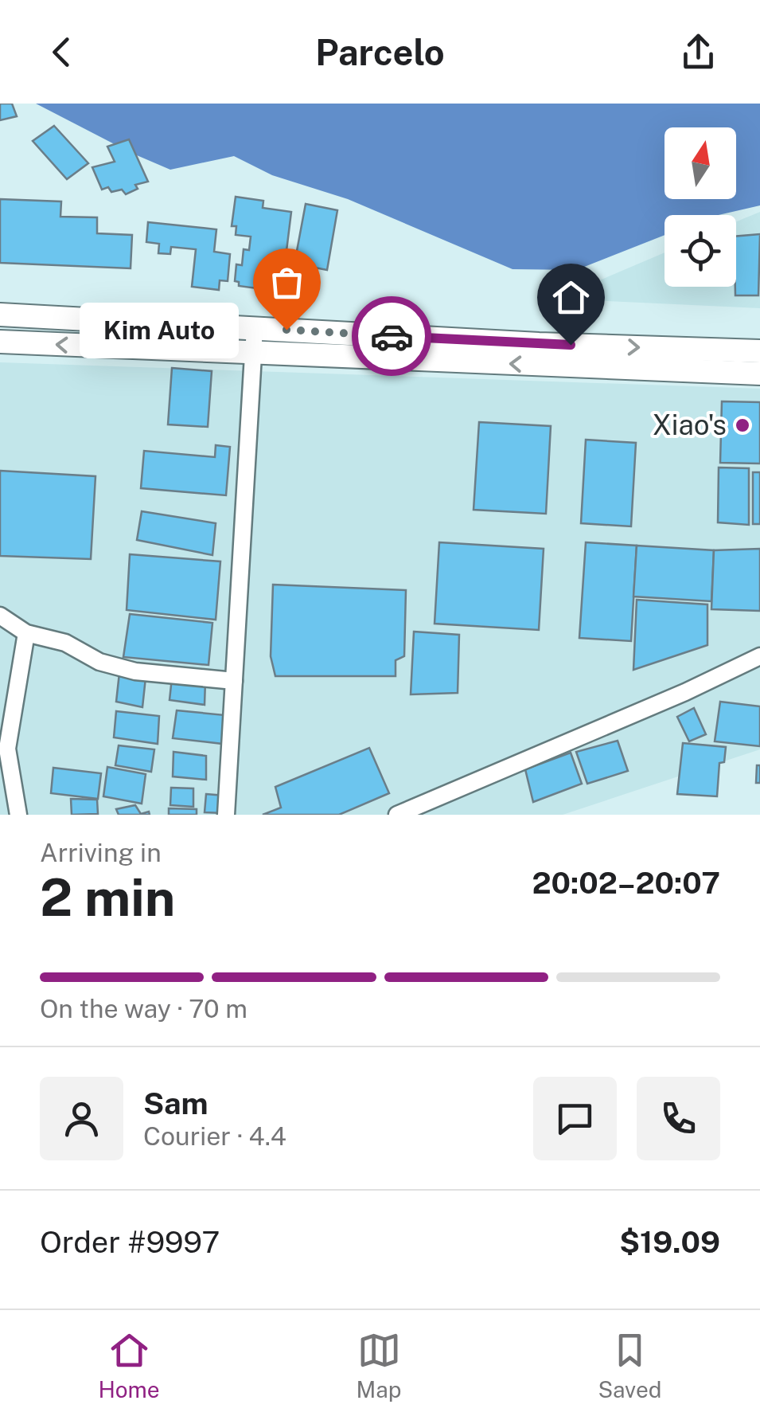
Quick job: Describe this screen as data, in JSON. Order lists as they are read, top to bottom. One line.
{"places":["Kim Auto","Xiao's"],"north":"top","page":{"header":"Parcelo","bubble":"Kim Auto","heading":["2 min","Arriving in","20:02–20:07"],"panel":["Sam","Courier · 4.4","Order #9997","$19.09"],"bar":"On the way · 70 m","tabs":["Home","Map","Saved"]}}
